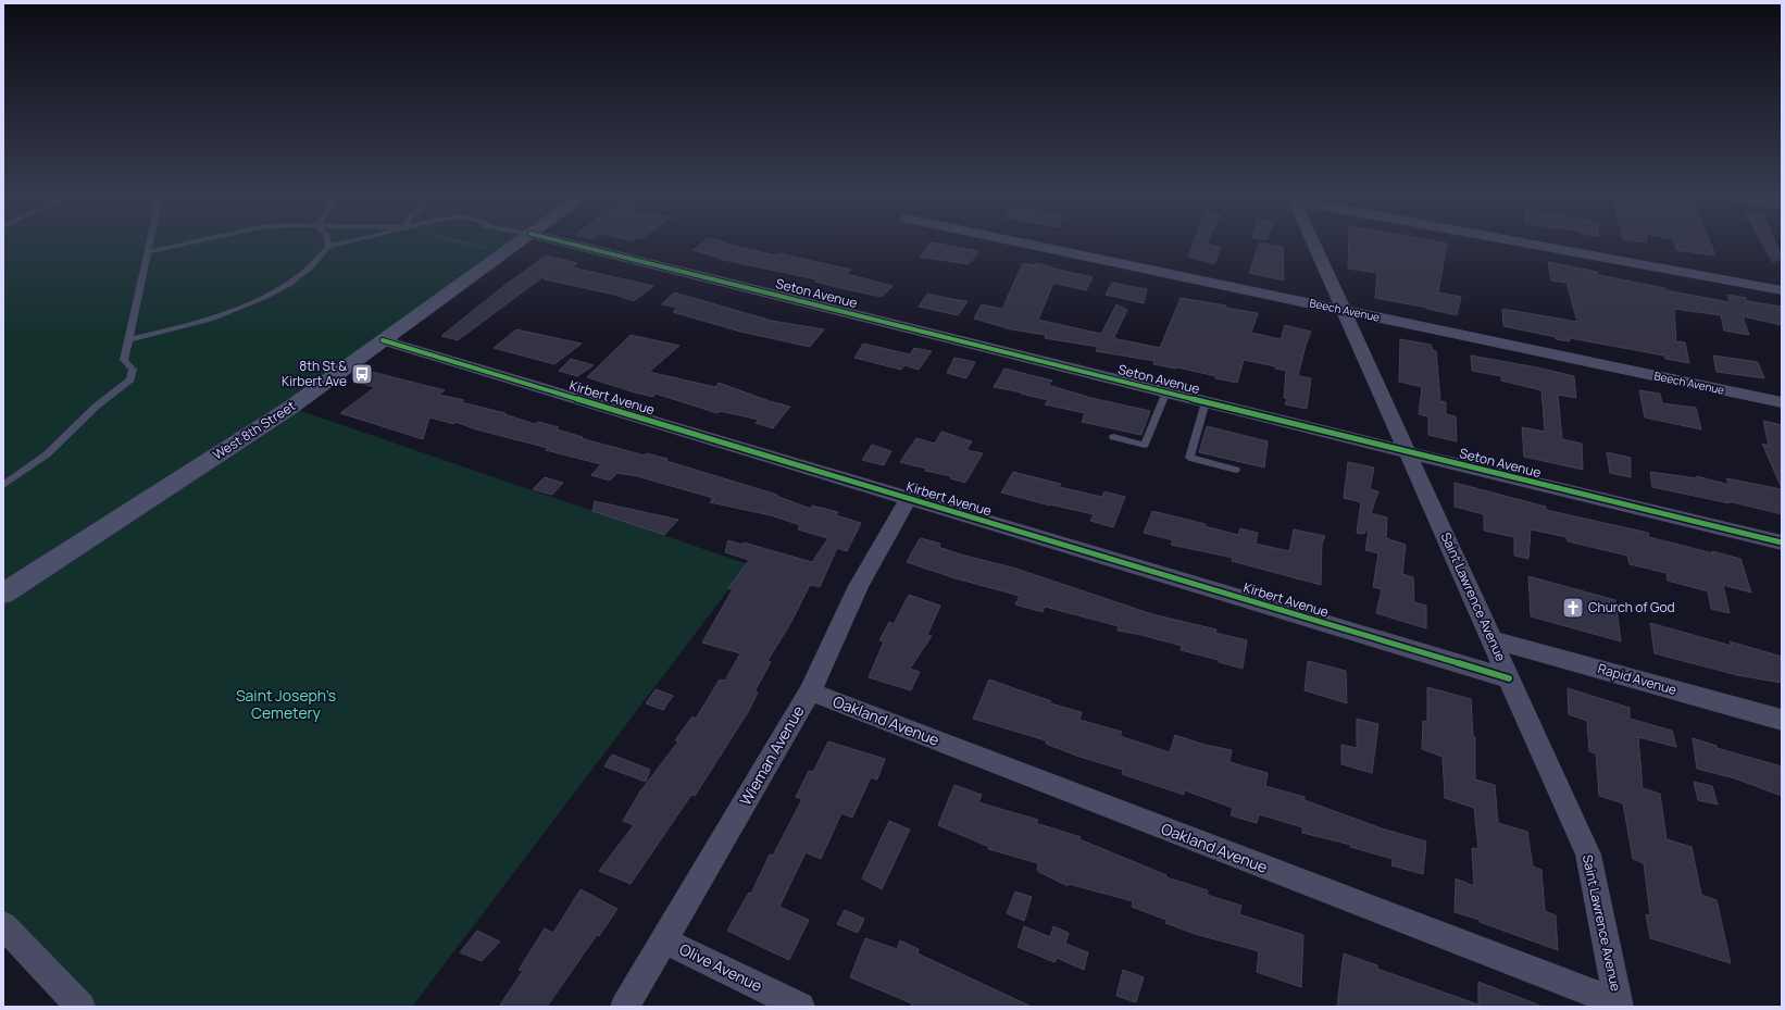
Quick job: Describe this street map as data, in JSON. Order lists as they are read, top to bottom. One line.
{"streets":{"street":["Seton Avenue","Beech Avenue","Kirbert Avenue","West 8th Street","Saint Lawrence Avenue","Rapid Avenue","Oakland Avenue","Wieman Avenue","Olive Avenue"]},"crossings":[["Seton Avenue","Saint Lawrence Avenue"],["Beech Avenue","Saint Lawrence Avenue"],["Kirbert Avenue","West 8th Street"],["Kirbert Avenue","Saint Lawrence Avenue"],["Kirbert Avenue","Wieman Avenue"],["Saint Lawrence Avenue","Rapid Avenue"],["Saint Lawrence Avenue","Oakland Avenue"],["Oakland Avenue","Wieman Avenue"],["Wieman Avenue","Olive Avenue"]],"parks":["Saint Joseph’s Cemetery"],"places":{"bus stop":["8th St & Kirbert Ave"],"church":["Church of God"]}}
